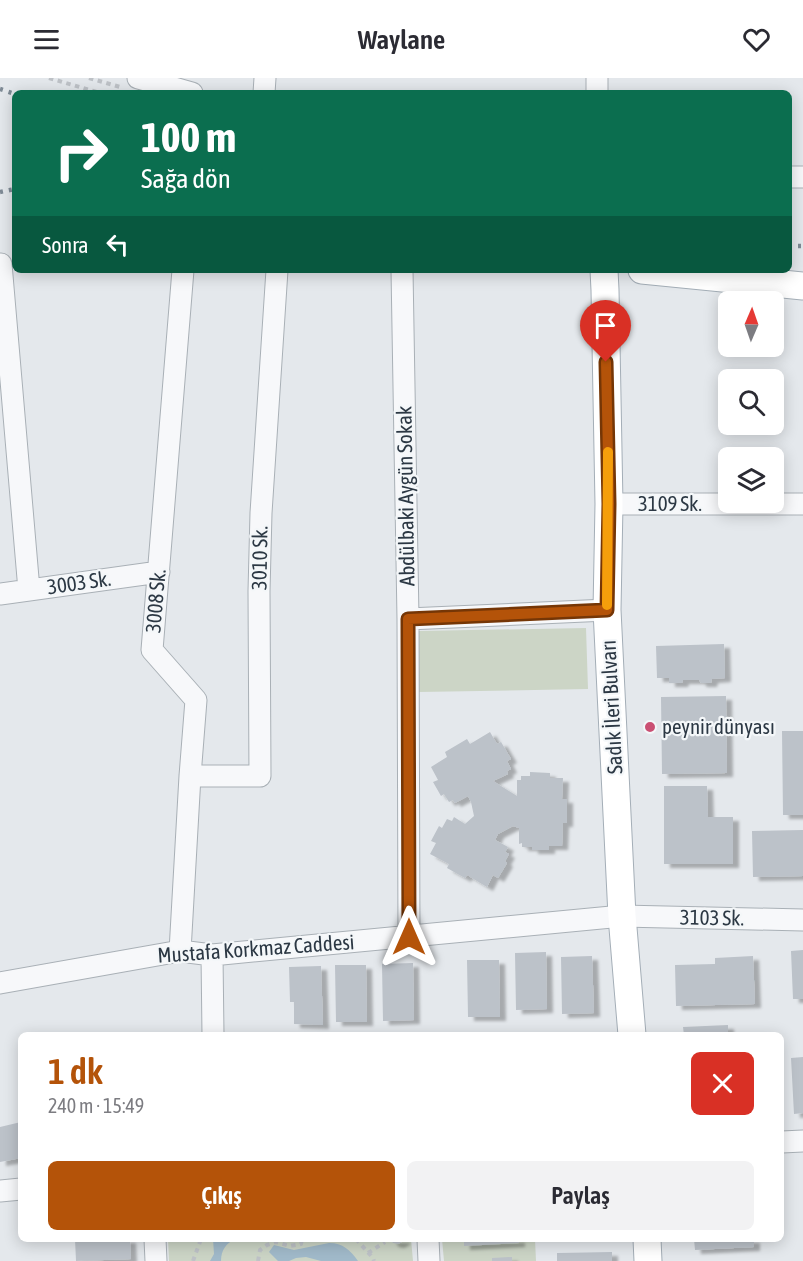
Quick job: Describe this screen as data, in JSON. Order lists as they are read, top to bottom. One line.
{"streets":{"main road":["Sadık İleri Bulvarı"],"street":["Abdülbaki Aygün Sokak","3109 Sk.","3010 Sk.","3003 Sk.","3008 Sk.","3103 Sk.","Mustafa Korkmaz Caddesi"]},"crossings":[["Abdülbaki Aygün Sokak","Mustafa Korkmaz Caddesi"],["3109 Sk.","Sadık İleri Bulvarı"],["3010 Sk.","3008 Sk."],["3003 Sk.","3008 Sk."],["3008 Sk.","Mustafa Korkmaz Caddesi"],["Sadık İleri Bulvarı","3103 Sk."],["Sadık İleri Bulvarı","Mustafa Korkmaz Caddesi"],["3103 Sk.","Mustafa Korkmaz Caddesi"]],"places":["peynir dünyası"],"north":"top","page":{"header":"Waylane","turn":["100 m","Sağa dön"],"then":"Sonra","heading":["1 dk","240 m · 15:49"],"buttons":["Çıkış","Paylaş"]}}
